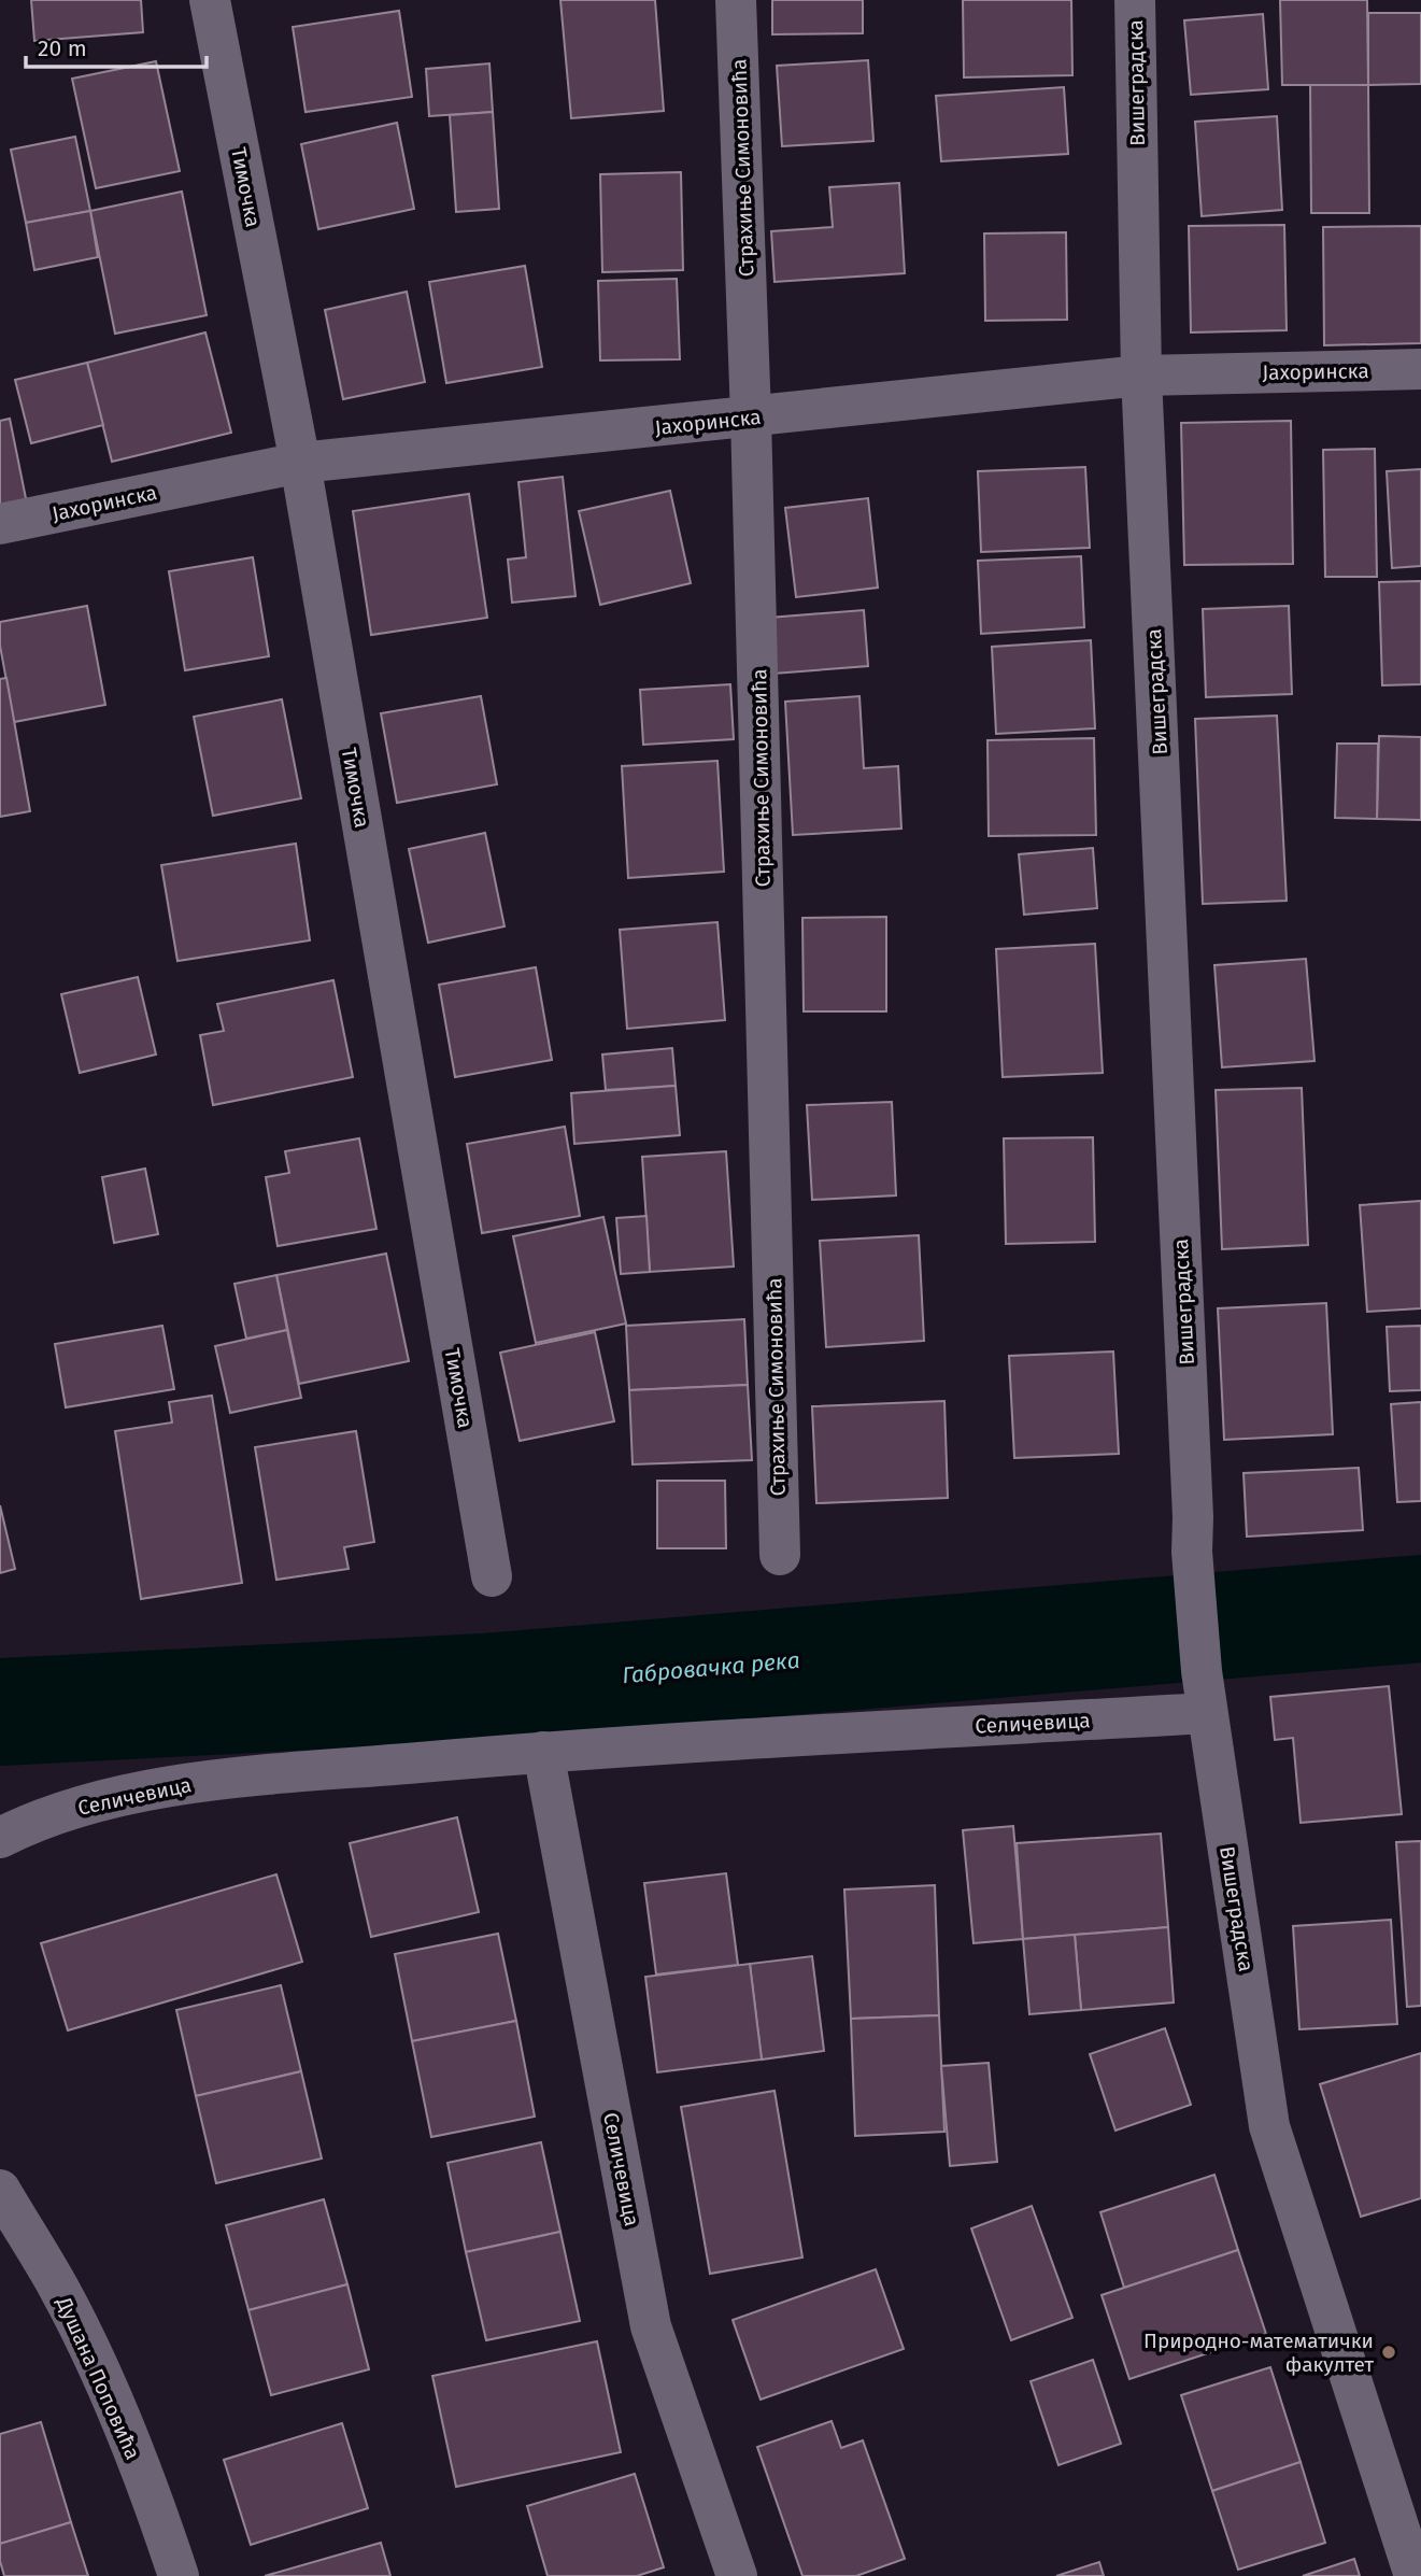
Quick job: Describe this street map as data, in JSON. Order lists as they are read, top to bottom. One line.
{"streets":{"street":["Вишеградска","Страхиње Симоновића","Тимочка","Јахоринска","Селичевица","Душана Поповића"]},"crossings":[["Вишеградска","Јахоринска"],["Вишеградска","Селичевица"],["Страхиње Симоновића","Јахоринска"],["Тимочка","Јахоринска"]],"water":["Габровачка река"],"places":["Природно-математички факултет"],"scale_bar":"20 m"}
